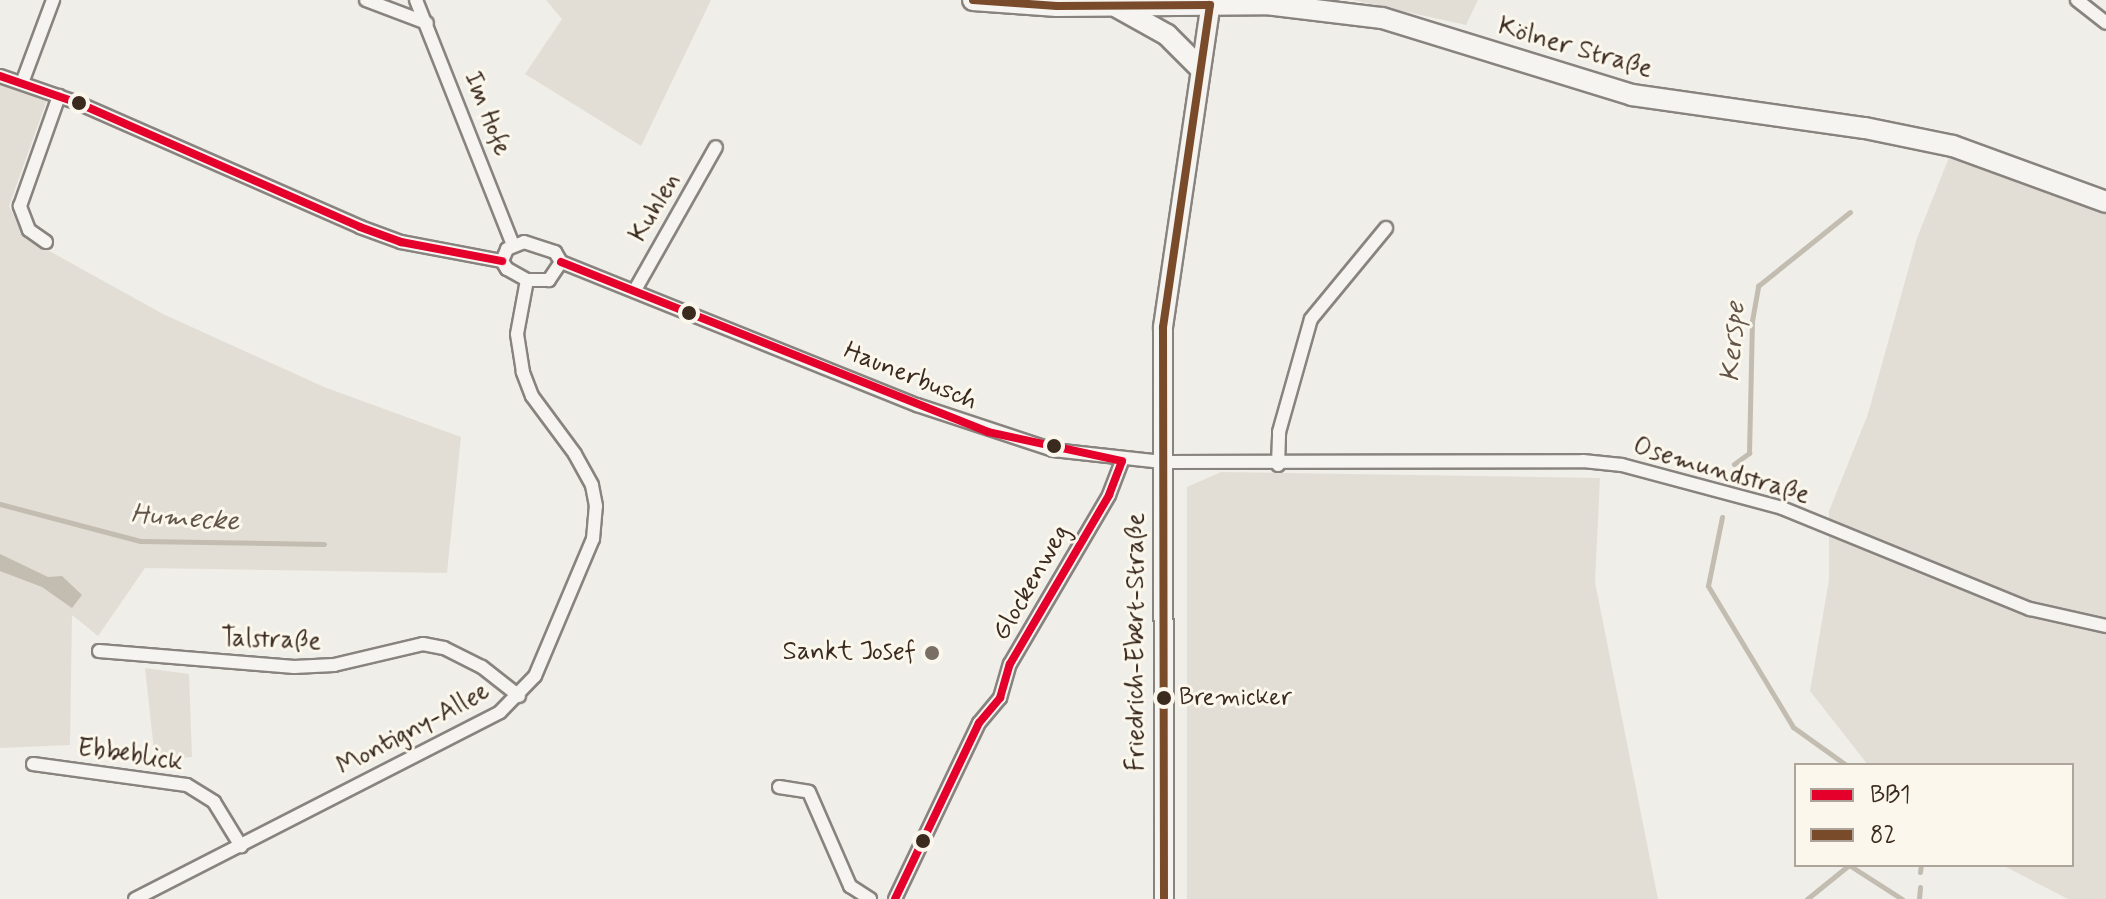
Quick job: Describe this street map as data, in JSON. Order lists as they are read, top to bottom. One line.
{"streets":{"main road":["Kölner Straße","Friedrich-Ebert-Straße"],"street":["Im Hofe","Kuhlen","Haunerbusch","Osemundstraße","Glockenweg","Talstraße","Montigny-Allee","Ebbeblick"]},"crossings":[["Kölner Straße","Friedrich-Ebert-Straße"],["Im Hofe","Haunerbusch"],["Kuhlen","Haunerbusch"],["Haunerbusch","Osemundstraße"],["Haunerbusch","Glockenweg"],["Haunerbusch","Friedrich-Ebert-Straße"],["Osemundstraße","Friedrich-Ebert-Straße"],["Talstraße","Montigny-Allee"],["Montigny-Allee","Ebbeblick"]],"water":["Kerspe","Humecke"],"places":["Sankt Josef","Bremicker"],"lines":["transit line 82","transit line BB1"],"legend":["BB1","82"]}
